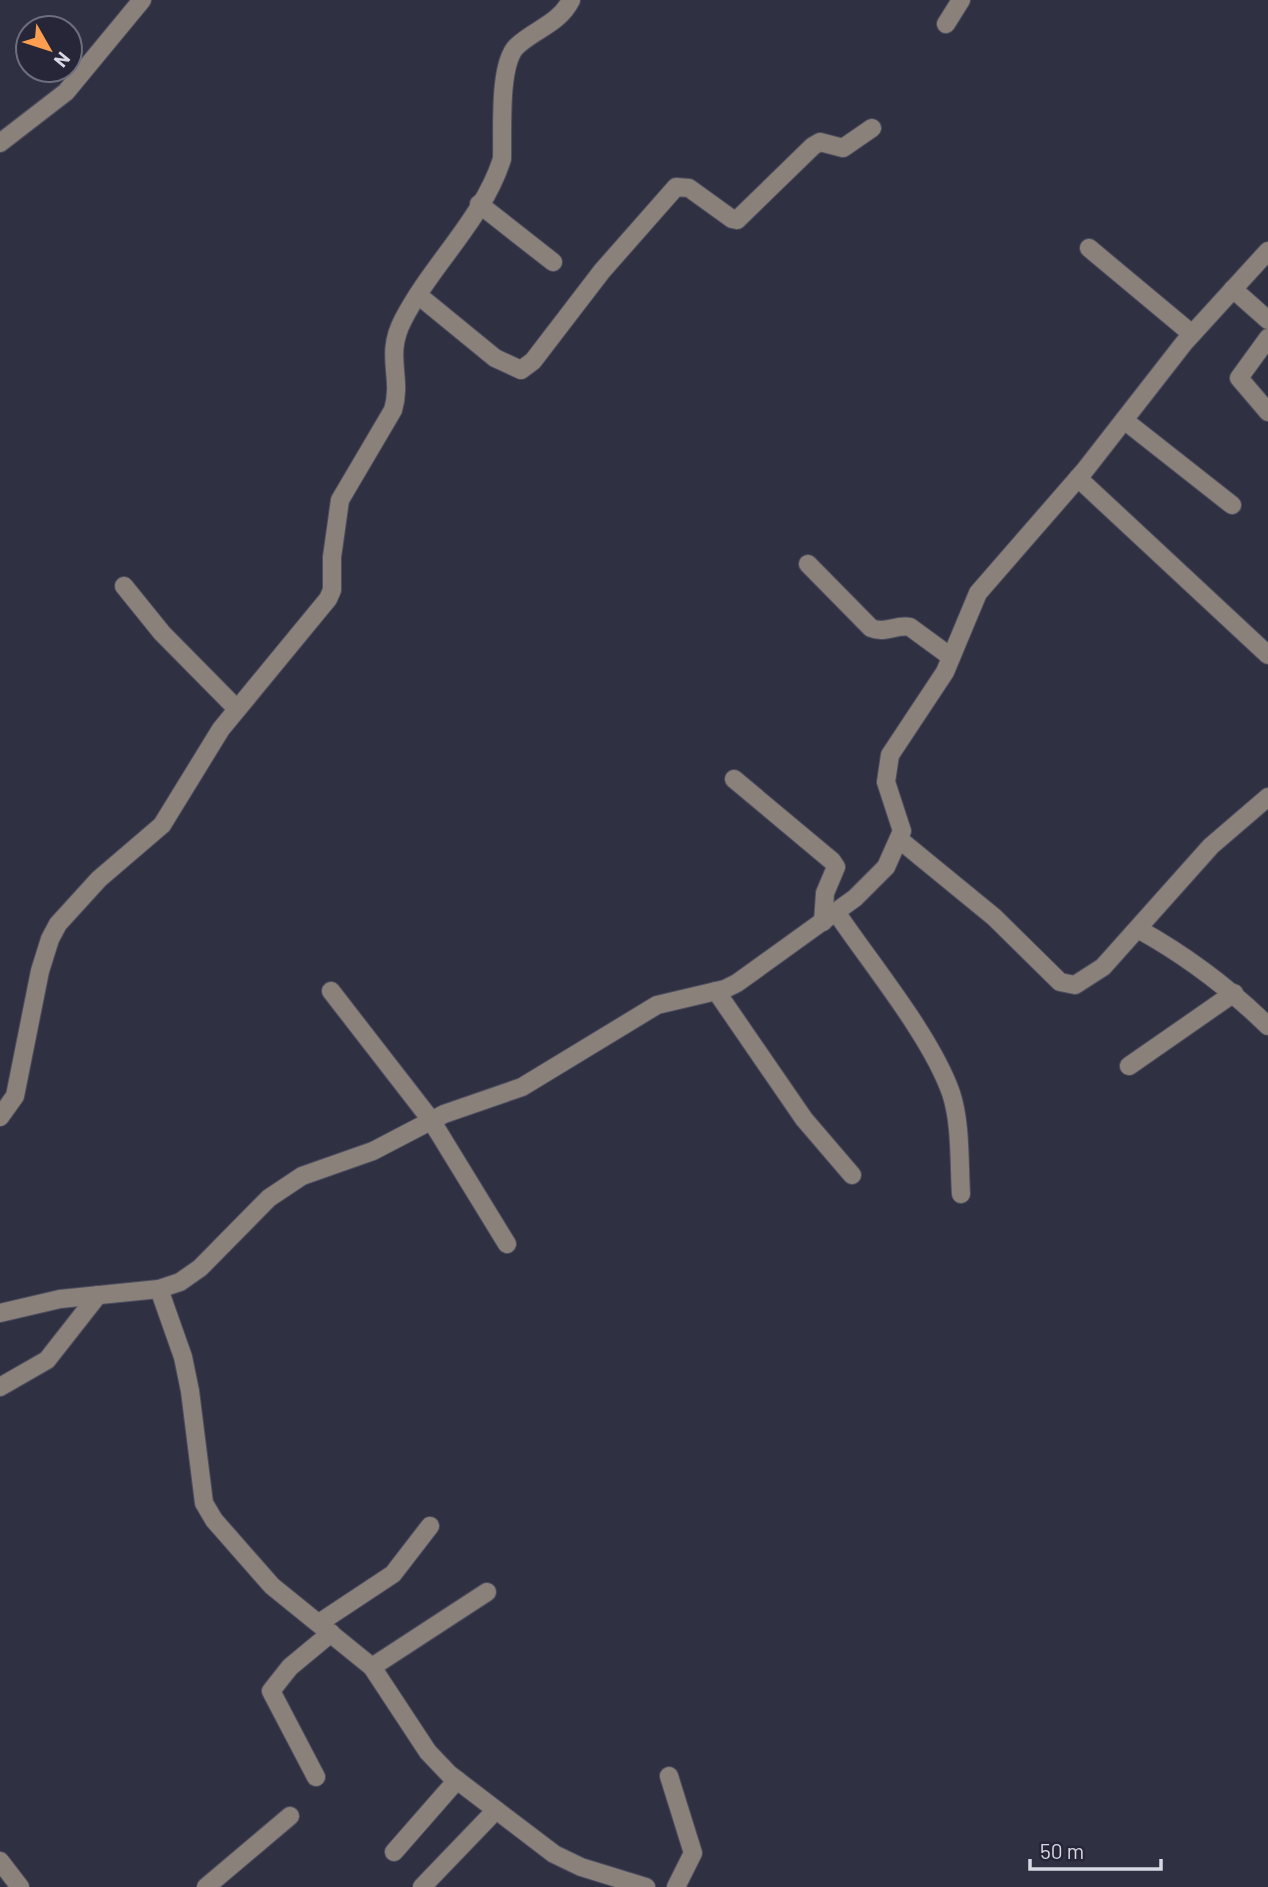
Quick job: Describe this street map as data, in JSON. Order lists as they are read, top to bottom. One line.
{"scale_bar":"50 m","north":"bottom right"}
